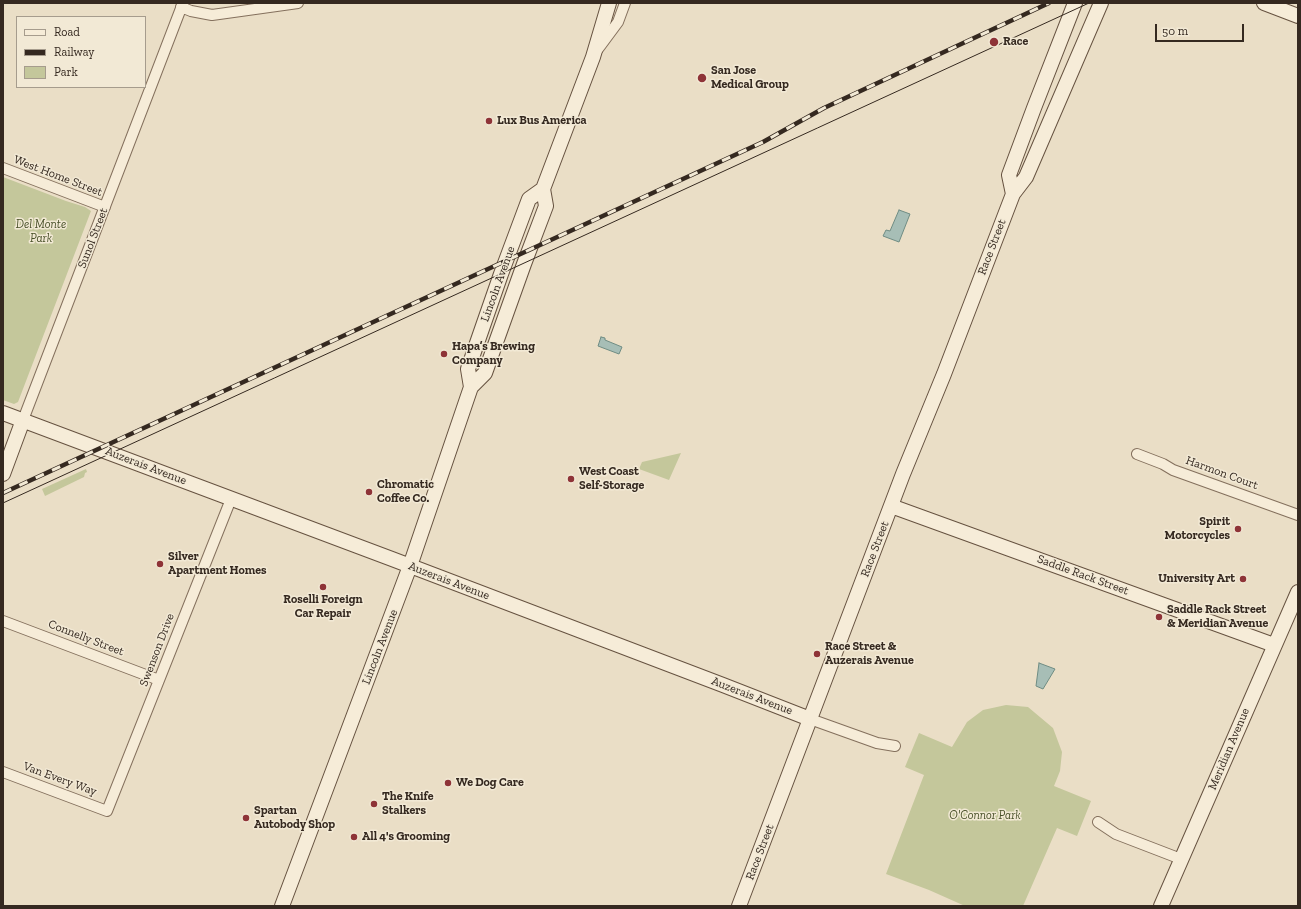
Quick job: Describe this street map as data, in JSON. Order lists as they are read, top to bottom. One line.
{"streets":{"main road":["Sunol Street","Race Street","Lincoln Avenue","Auzerais Avenue","Saddle Rack Street","Meridian Avenue"],"street":["West Home Street","Harmon Court","Connelly Street","Swenson Drive","Van Every Way"]},"crossings":[["West Home Street","Sunol Street"],["Sunol Street","Auzerais Avenue"],["Race Street","Auzerais Avenue"],["Race Street","Saddle Rack Street"],["Lincoln Avenue","Auzerais Avenue"],["Auzerais Avenue","Swenson Drive"],["Saddle Rack Street","Meridian Avenue"],["Connelly Street","Swenson Drive"],["Swenson Drive","Van Every Way"]],"parks":["Del Monte Park","O'Connor Park"],"places":["Race","San Jose Medical Group","Lux Bus America","Hapa’s Brewing Company","West Coast Self-Storage","Chromatic Coffee Co.","Spirit Motorcycles","Silver Apartment Homes","University Art","Roselli Foreign Car Repair","Saddle Rack Street & Meridian Avenue","Race Street & Auzerais Avenue","We Dog Care","The Knife Stalkers","Spartan Autobody Shop","All 4's Grooming"],"legend":["Road","Railway","Park"],"scale_bar":"50 m"}
